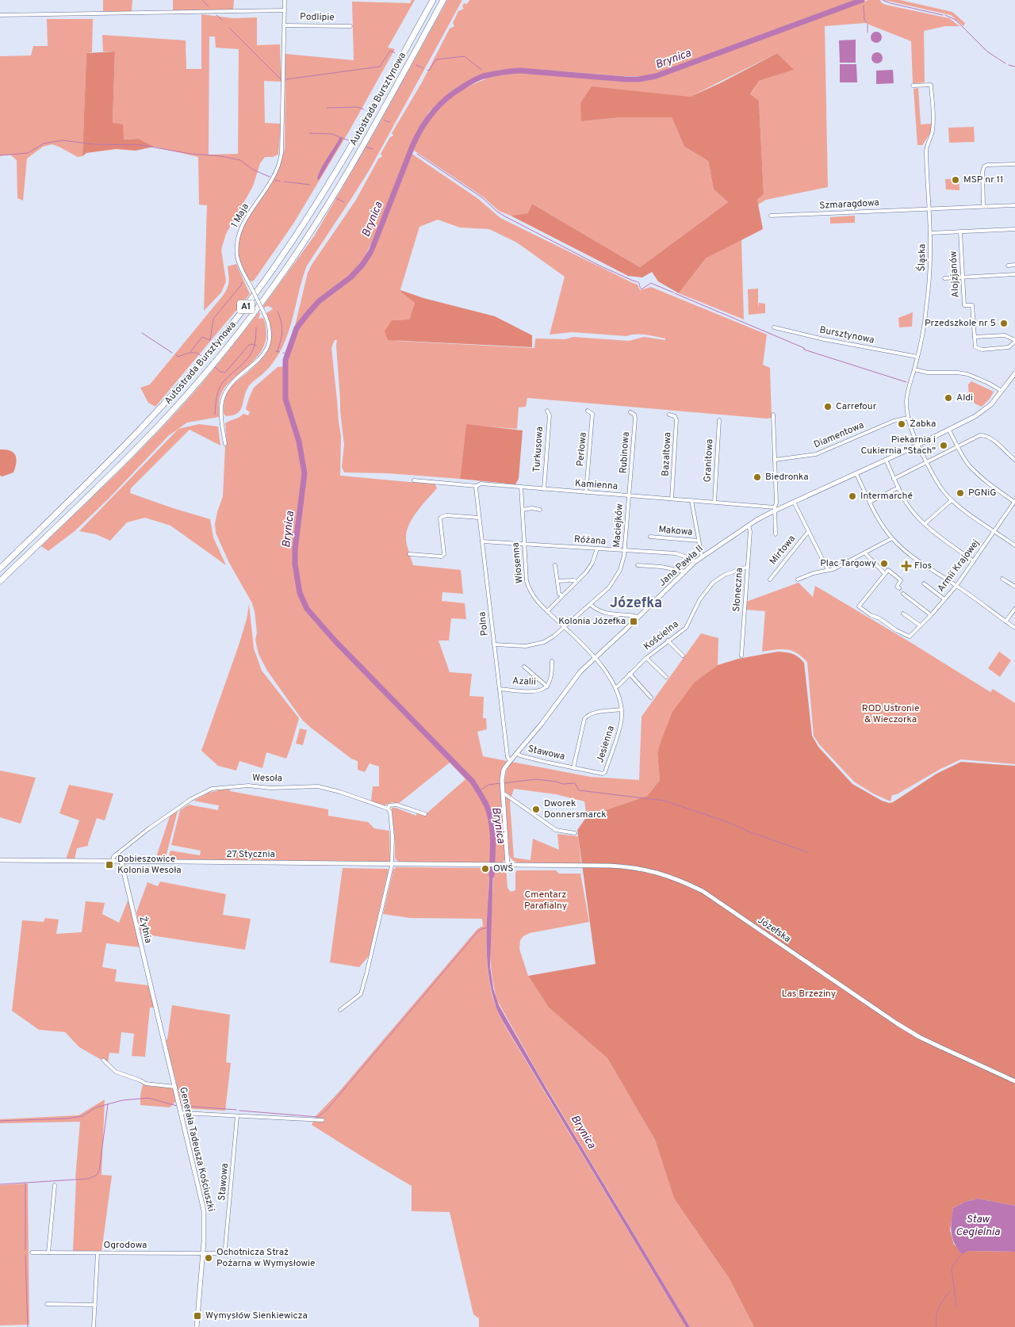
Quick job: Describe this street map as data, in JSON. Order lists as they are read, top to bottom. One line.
{"streets":{"highway":["Autostrada Bursztynowa","A1"],"street":["Podlipie","Szmaragdowa","1 Maja","Śląska","Alojzjanów","Bursztynowa","Diamentowa","Turkusowa","Perłowa","Rubinowa","Bazaltowa","Granitowa","Kamienna","Maciejków","Makowa","Różana","Mirtowa","Wiosenna","Jana Pawła II","Armii Krajowej","Słoneczna","Polna","Kościelna","Azalii","Jesienna","Stawowa","Wesoła","27 Stycznia","Żytnia","Józefska","Generała Tadeusza Kościuszki","Ogrodowa"]},"crossings":[["Podlipie","1 Maja"],["Szmaragdowa","Śląska"],["Śląska","Bursztynowa"],["Śląska","Diamentowa"],["Śląska","Jana Pawła II"],["Śląska","Armii Krajowej"],["Turkusowa","Kamienna"],["Perłowa","Kamienna"],["Rubinowa","Kamienna"],["Rubinowa","Maciejków"],["Bazaltowa","Kamienna"],["Granitowa","Kamienna"],["Kamienna","Maciejków"],["Kamienna","Wiosenna"],["Kamienna","Jana Pawła II"],["Kamienna","Polna"],["Maciejków","Różana"],["Maciejków","Wiosenna"],["Maciejków","Polna"],["Różana","Wiosenna"],["Różana","Jana Pawła II"],["Różana","Polna"],["Wiosenna","Jana Pawła II"],["Wiosenna","Jesienna"],["Jana Pawła II","Słoneczna"],["Jana Pawła II","Polna"],["Jana Pawła II","Jesienna"],["Jana Pawła II","Stawowa"],["Jana Pawła II","Józefska"],["Słoneczna","Kościelna"],["Polna","Azalii"],["Kościelna","Jesienna"],["Jesienna","Stawowa"],["Stawowa","Generała Tadeusza Kościuszki"],["Stawowa","Ogrodowa"],["Wesoła","27 Stycznia"],["27 Stycznia","Żytnia"],["27 Stycznia","Józefska"],["Żytnia","Generała Tadeusza Kościuszki"],["Generała Tadeusza Kościuszki","Ogrodowa"]],"districts":["Józefka"],"water":["Brynica","Staw Cegielnia"],"parks":["ROD Ustronie & Wieczorka","Cmentarz Parafialny","Las Brzeziny"],"places":{"other":["MSP nr 11","Przedszkole nr 5","Aldi","Carrefour","Żabka","Piekarnia i Cukiernia \"Stach\"","Biedronka","PGNiG","Intermarché","Plac Targowy","Dworek Donnersmarck","OWŚ","Ochotnicza Straż Pożarna w Wymysłowie"],"health":["Flos"],"transit":["Kolonia Józefka","Dobieszowice Kolonia Wesoła","Wymysłów Sienkiewicza"]}}
